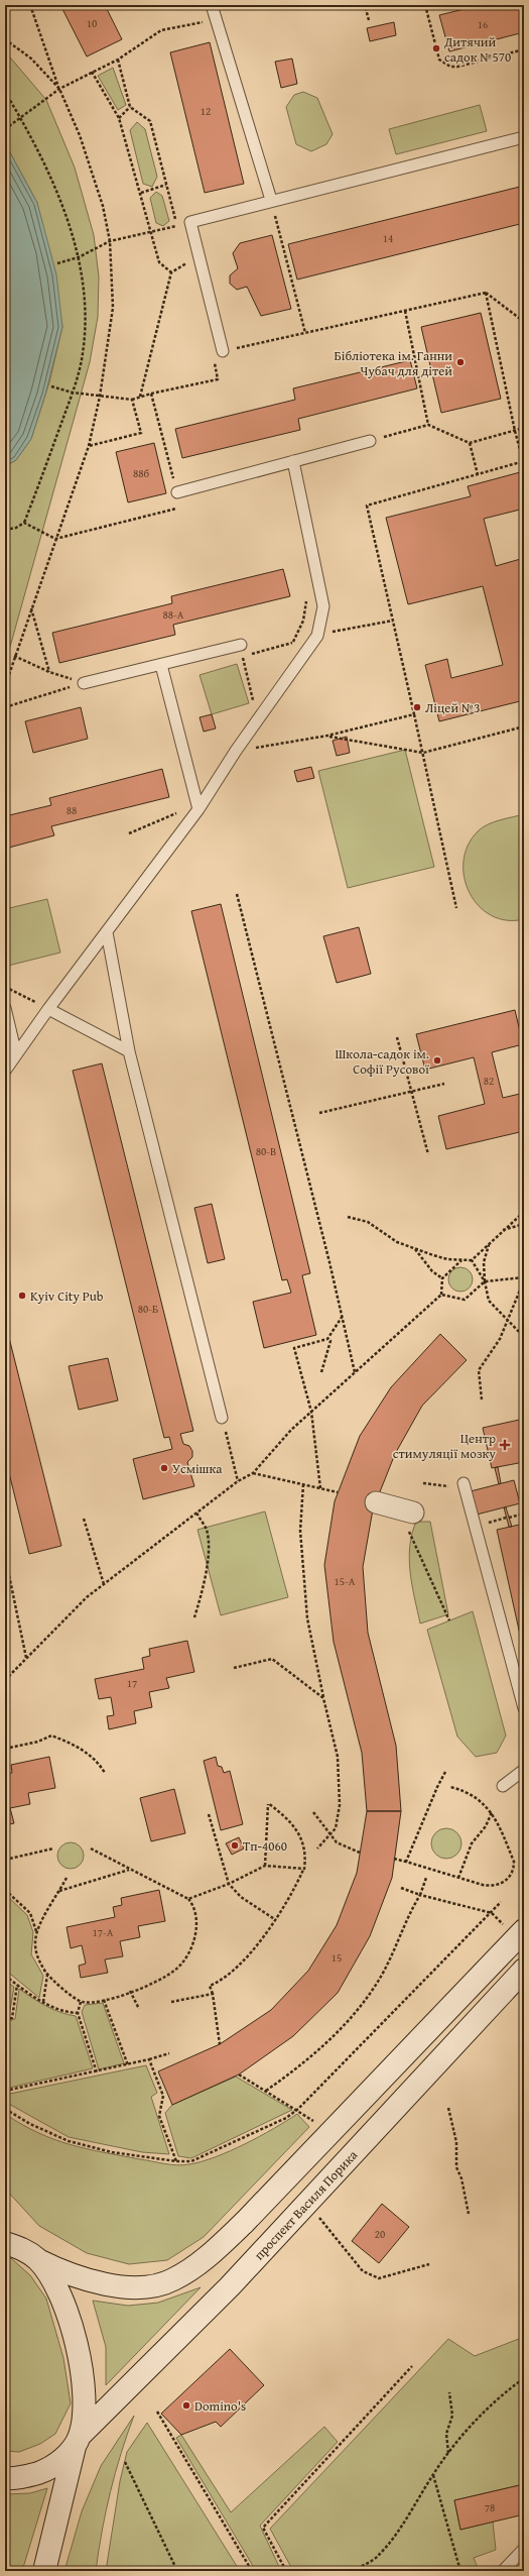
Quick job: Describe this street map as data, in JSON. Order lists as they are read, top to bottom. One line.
{"streets":{"street":["проспект Василя Порика"]},"places":{"other":["Дитячий садок №570","Бібліотека ім. Ганни Чубач для дітей","Ліцей №3","Школа-садок ім. Софії Русової","Kyiv City Pub","Усмішка","Тп-4060","Domino's"],"health":["Центр стимуляції мозку"]},"house_numbers":["10","16","12","14","88б","88-А","88","82","80-В","80-Б","15-А","17","17-А","15","20","78"]}
